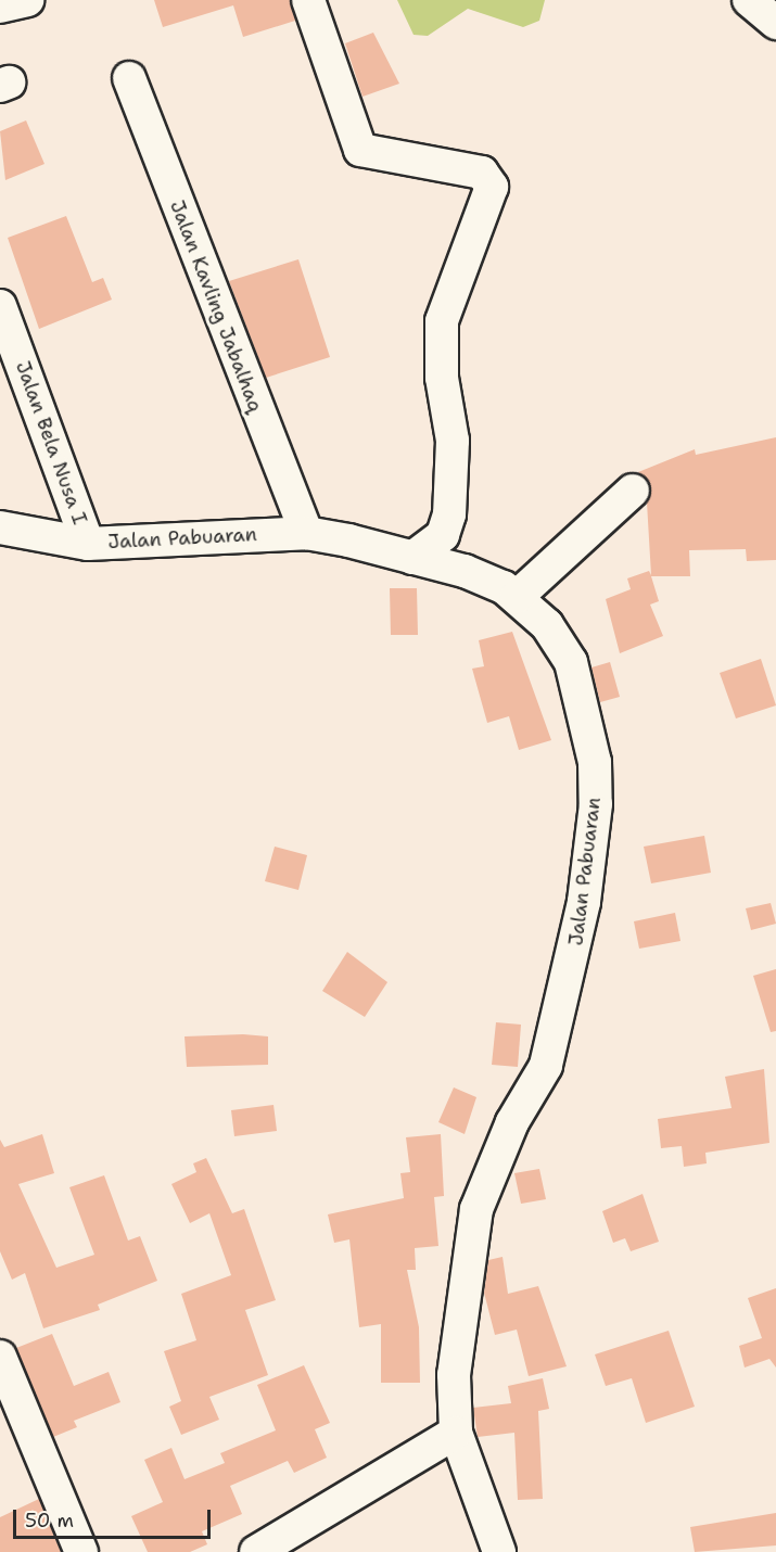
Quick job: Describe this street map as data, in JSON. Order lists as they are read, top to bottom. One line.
{"streets":{"street":["Jalan Kavling Jabalhaq","Jalan Bela Nusa I","Jalan Pabuaran"]},"crossings":[["Jalan Kavling Jabalhaq","Jalan Pabuaran"],["Jalan Bela Nusa I","Jalan Pabuaran"]],"scale_bar":"50 m"}
